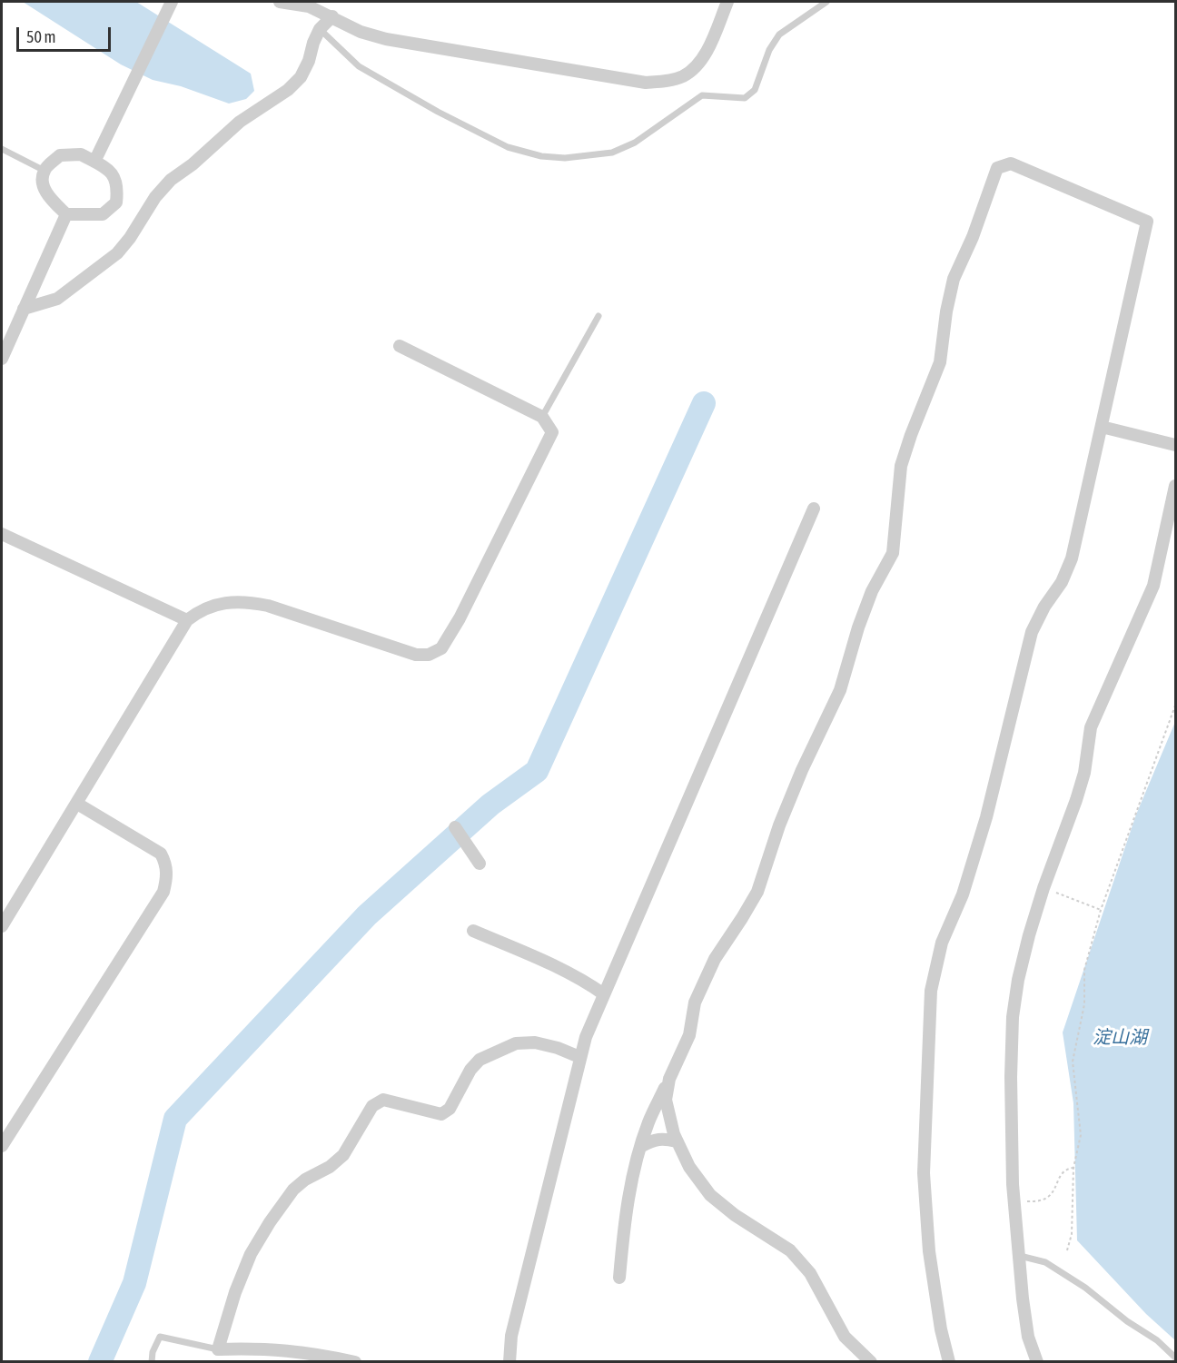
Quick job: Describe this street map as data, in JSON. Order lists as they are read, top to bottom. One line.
{"water":["淀山湖"],"scale_bar":"50 m"}
